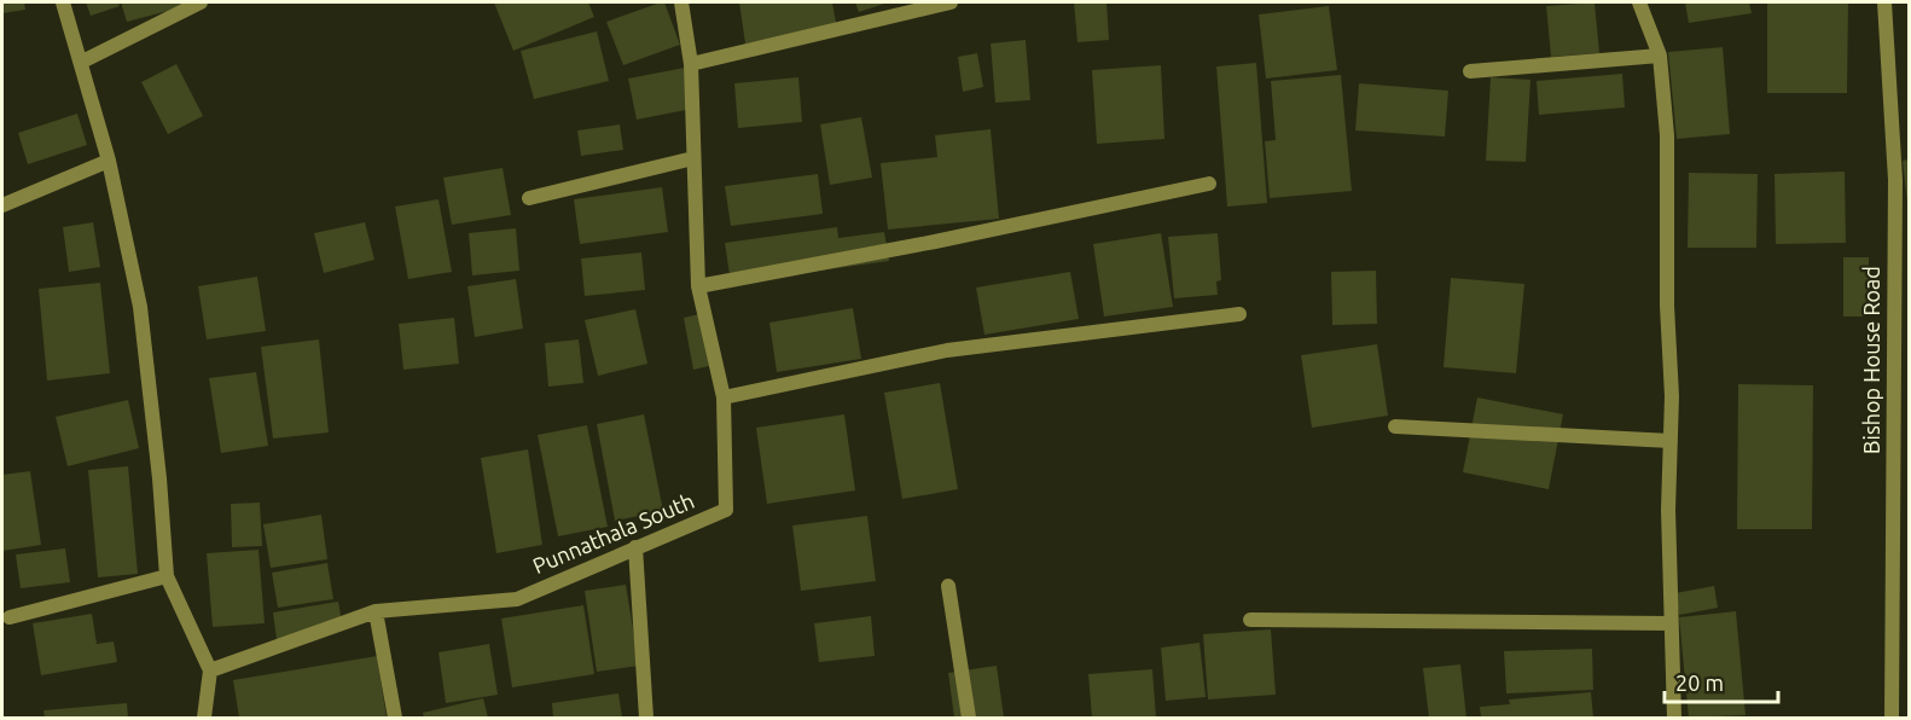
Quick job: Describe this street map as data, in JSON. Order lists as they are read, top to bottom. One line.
{"streets":{"street":["Bishop House Road","Punnathala South"]},"scale_bar":"20 m"}
